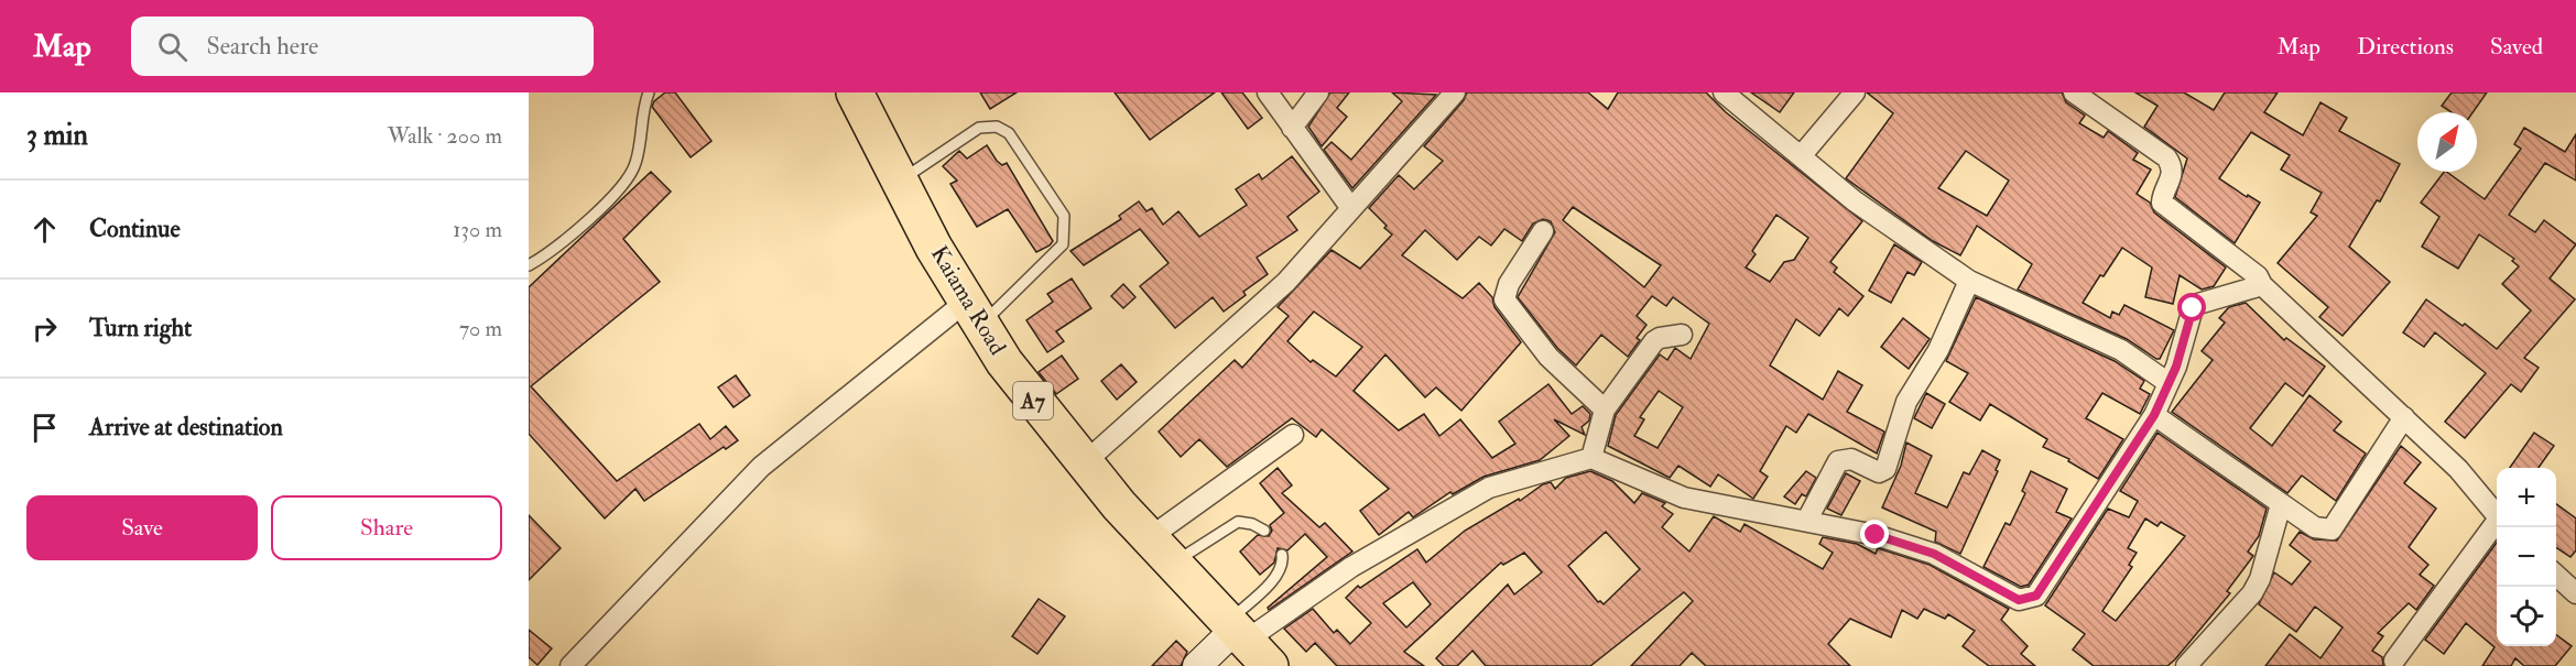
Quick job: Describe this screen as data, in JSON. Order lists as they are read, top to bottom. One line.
{"streets":{"highway":["Kaiama Road","A7"]},"north":"top right","page":{"header":"Map","search":"Search here","nav":["Map","Directions","Saved"],"heading":["3 min","Walk · 200 m"],"list":[["Continue","130 m"],["Turn right","70 m"],"Arrive at destination"],"map_buttons":["+","−"],"buttons":["Save","Share"]}}
